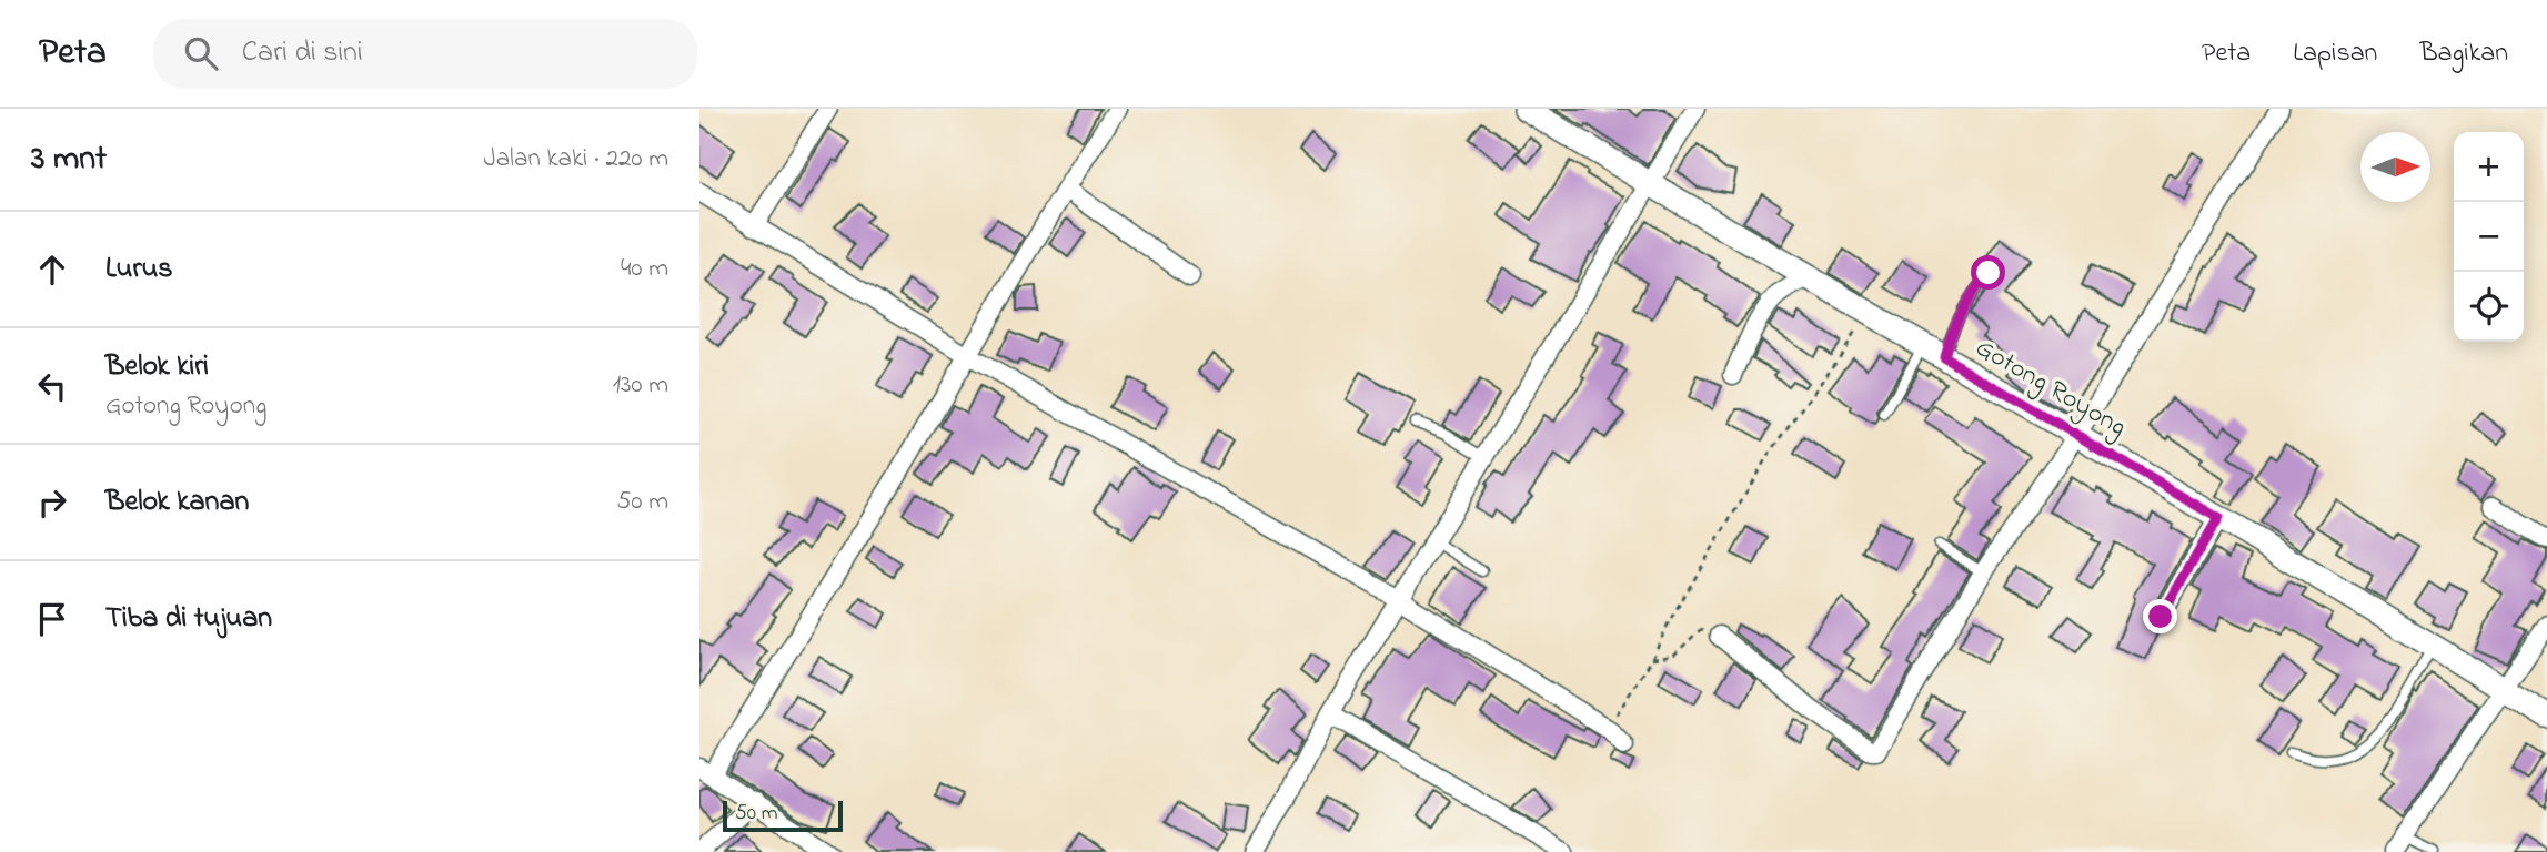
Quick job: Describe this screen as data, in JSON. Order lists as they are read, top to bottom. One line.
{"streets":{"street":["Gotong Royong"]},"scale_bar":"50 m","north":"right","page":{"header":"Peta","search":"Cari di sini","nav":["Peta","Lapisan","Bagikan"],"heading":["3 mnt","Jalan kaki · 220 m"],"map_buttons":["+","−"],"list":[["Lurus","40 m"],["Belok kiri","Gotong Royong","130 m"],["Belok kanan","50 m"],"Tiba di tujuan"],"scale":"50 m"}}
